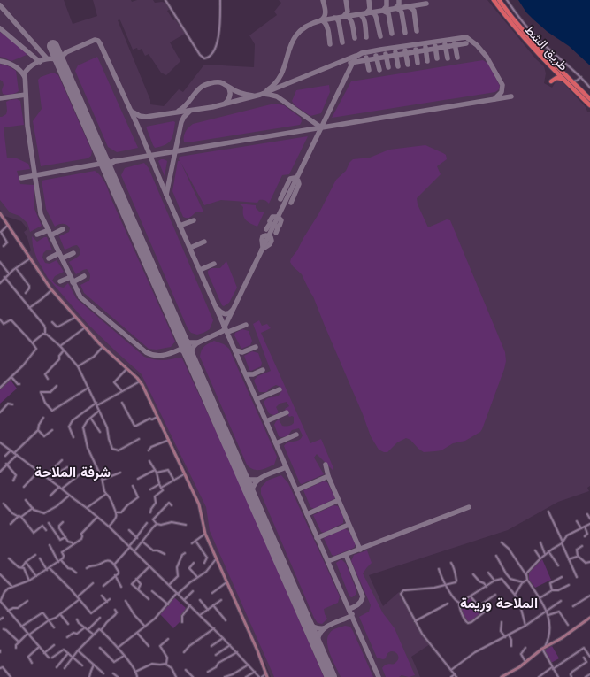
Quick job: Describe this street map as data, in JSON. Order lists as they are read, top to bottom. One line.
{"streets":{"highway":["طريق الشط"]},"districts":["شرفة الملاحة","الملاحة وريمة"]}
